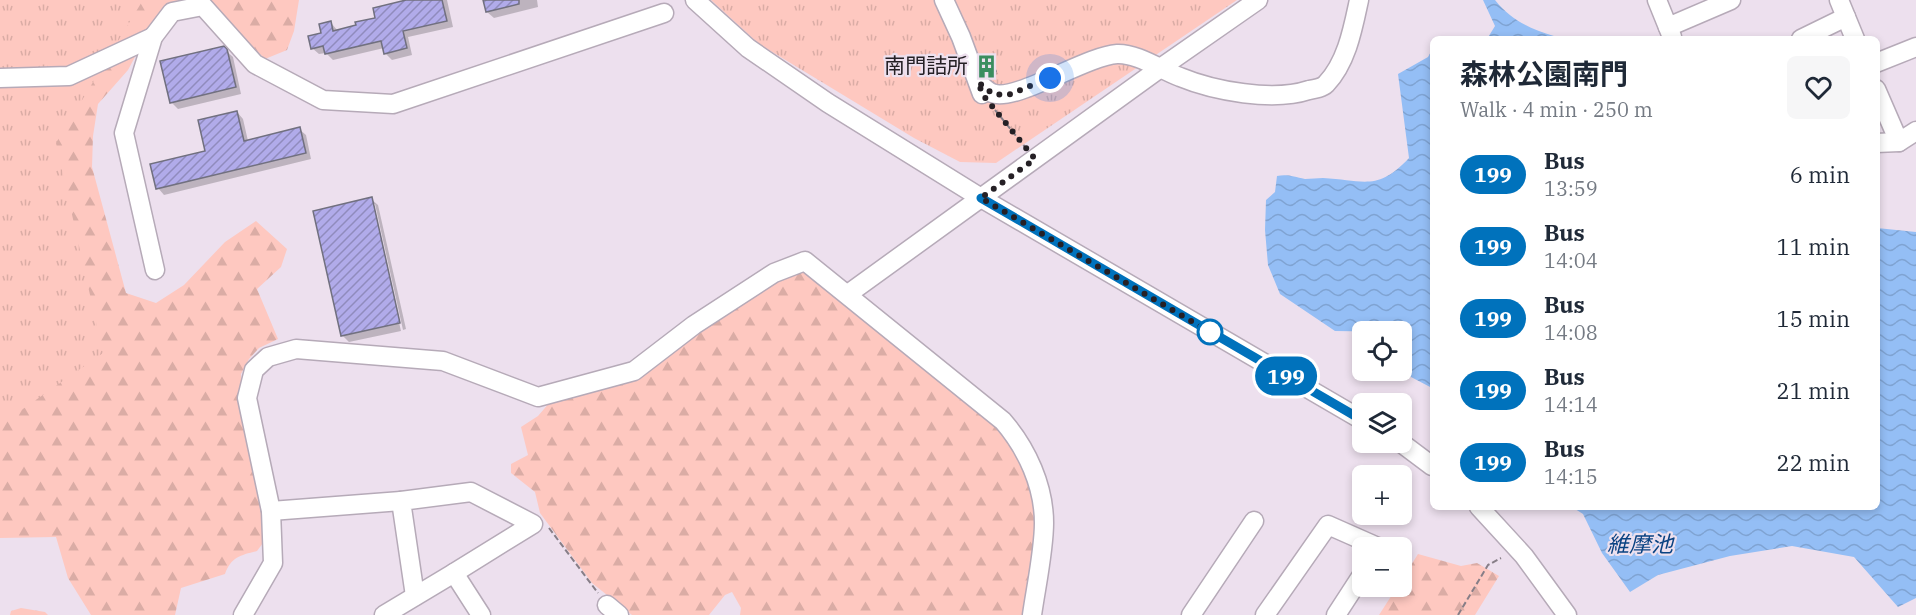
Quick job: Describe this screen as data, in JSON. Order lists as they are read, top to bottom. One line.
{"water":["維摩池"],"places":{"building":["南門詰所"]},"lines":["bus line 199"],"page":{"on_map":"199","heading":["森林公園南門","Walk · 4 min · 250 m"],"list":[{"mark":"199","name":"Bus","note":"13:59","value":"6 min"},{"mark":"199","name":"Bus","note":"14:04","value":"11 min"},{"mark":"199","name":"Bus","note":"14:08","value":"15 min"},{"mark":"199","name":"Bus","note":"14:14","value":"21 min"},{"mark":"199","name":"Bus","note":"14:15","value":"22 min"}],"map_buttons":["+","−"]}}
